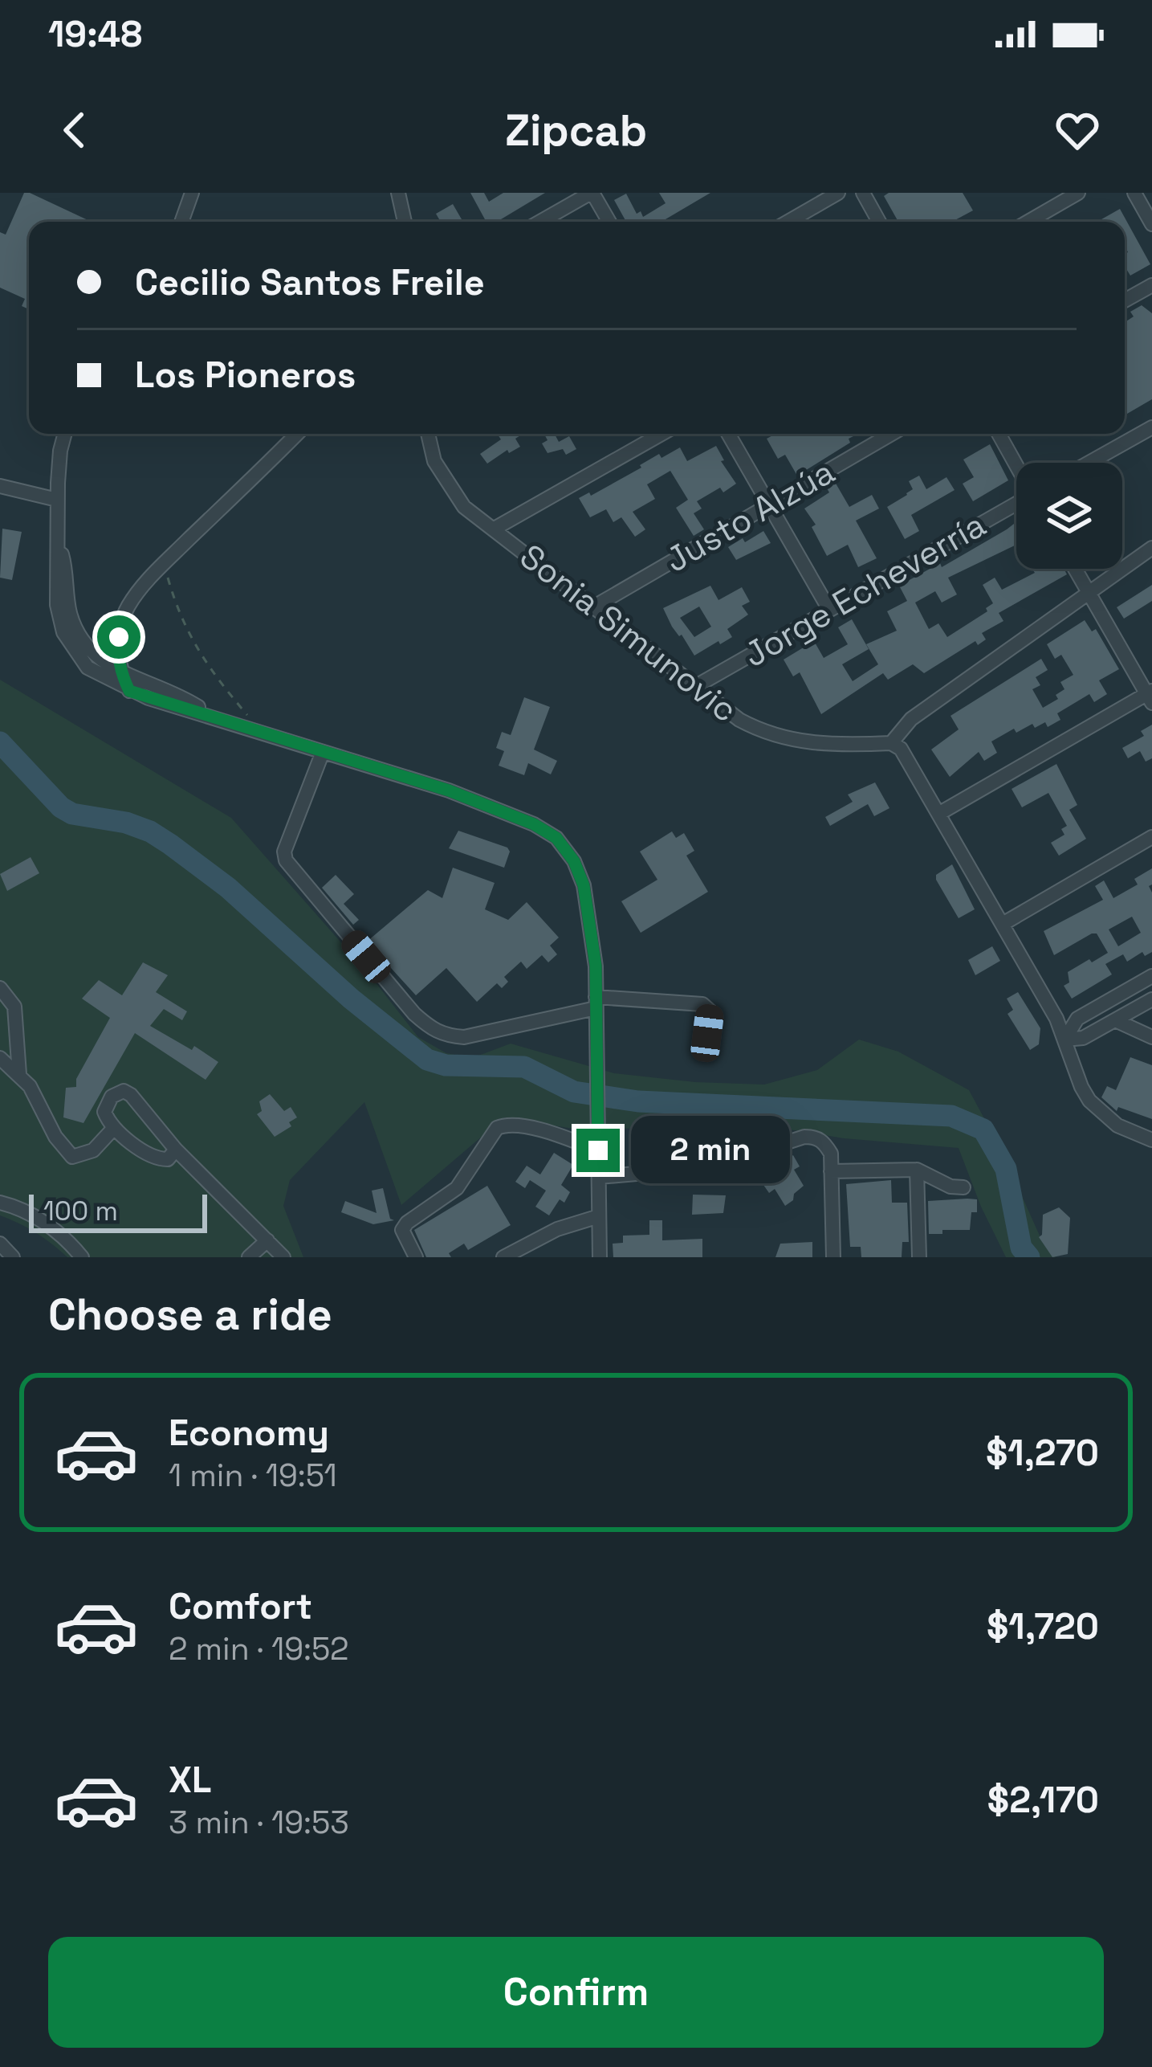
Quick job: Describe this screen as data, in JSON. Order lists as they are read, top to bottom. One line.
{"streets":{"street":["Justo Alzúa","Jorge Echeverría","Sonia Simunovic"]},"crossings":[["Justo Alzúa","Sonia Simunovic"],["Jorge Echeverría","Sonia Simunovic"]],"scale_bar":"100 m","page":{"status":"19:48","header":"Zipcab","banner":["Cecilio Santos Freile","Los Pioneros"],"bubble":"2 min","scale":"100 m","heading":"Choose a ride","list":[{"name":"Economy","note":"1 min · 19:51","value":"$1,270"},{"name":"Comfort","note":"2 min · 19:52","value":"$1,720"},{"name":"XL","note":"3 min · 19:53","value":"$2,170"}],"buttons":"Confirm"}}
